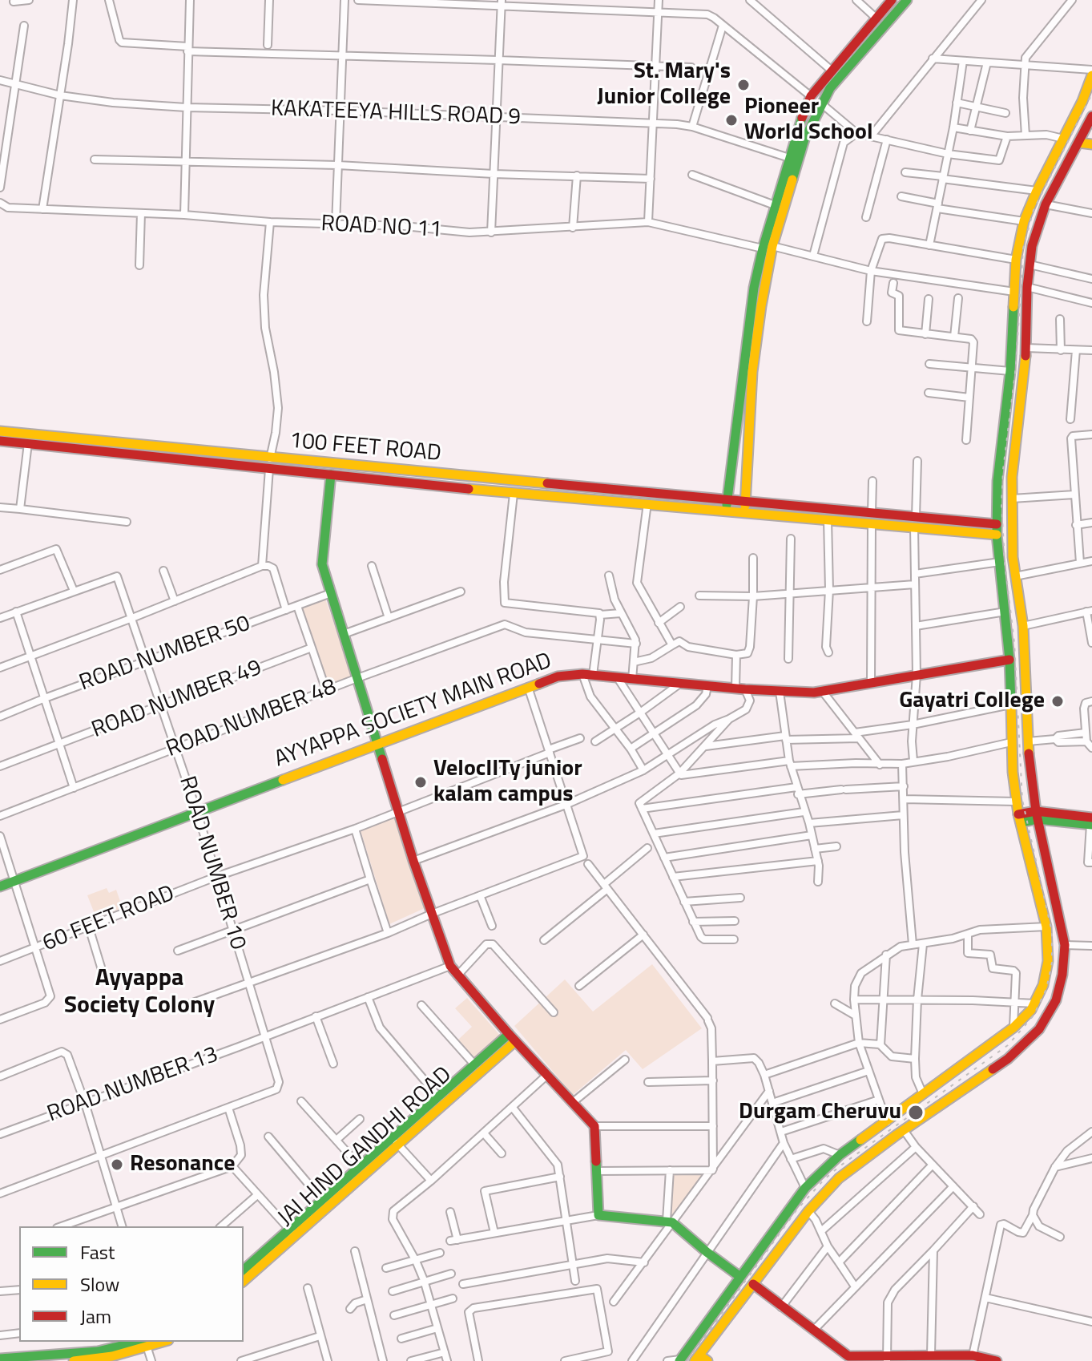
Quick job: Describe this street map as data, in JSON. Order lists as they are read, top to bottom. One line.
{"streets":{"main road":["100 FEET ROAD","AYYAPPA SOCIETY MAIN ROAD","JAI HIND GANDHI ROAD"],"street":["KAKATEEYA HILLS ROAD 9","ROAD NO 11","ROAD NUMBER 50","ROAD NUMBER 49","ROAD NUMBER 48","ROAD NUMBER 10","60 FEET ROAD","ROAD NUMBER 13"]},"crossings":[["ROAD NUMBER 50","ROAD NUMBER 10"],["ROAD NUMBER 49","ROAD NUMBER 10"],["AYYAPPA SOCIETY MAIN ROAD","ROAD NUMBER 10"],["ROAD NUMBER 48","ROAD NUMBER 10"],["ROAD NUMBER 10","60 FEET ROAD"],["ROAD NUMBER 10","ROAD NUMBER 13"]],"districts":["Ayyappa Society Colony"],"places":["St. Mary's Junior College","Pioneer World School","Gayatri College","VelocIITy junior kalam campus","Durgam Cheruvu","Resonance"],"legend":["Fast","Slow","Jam"]}
